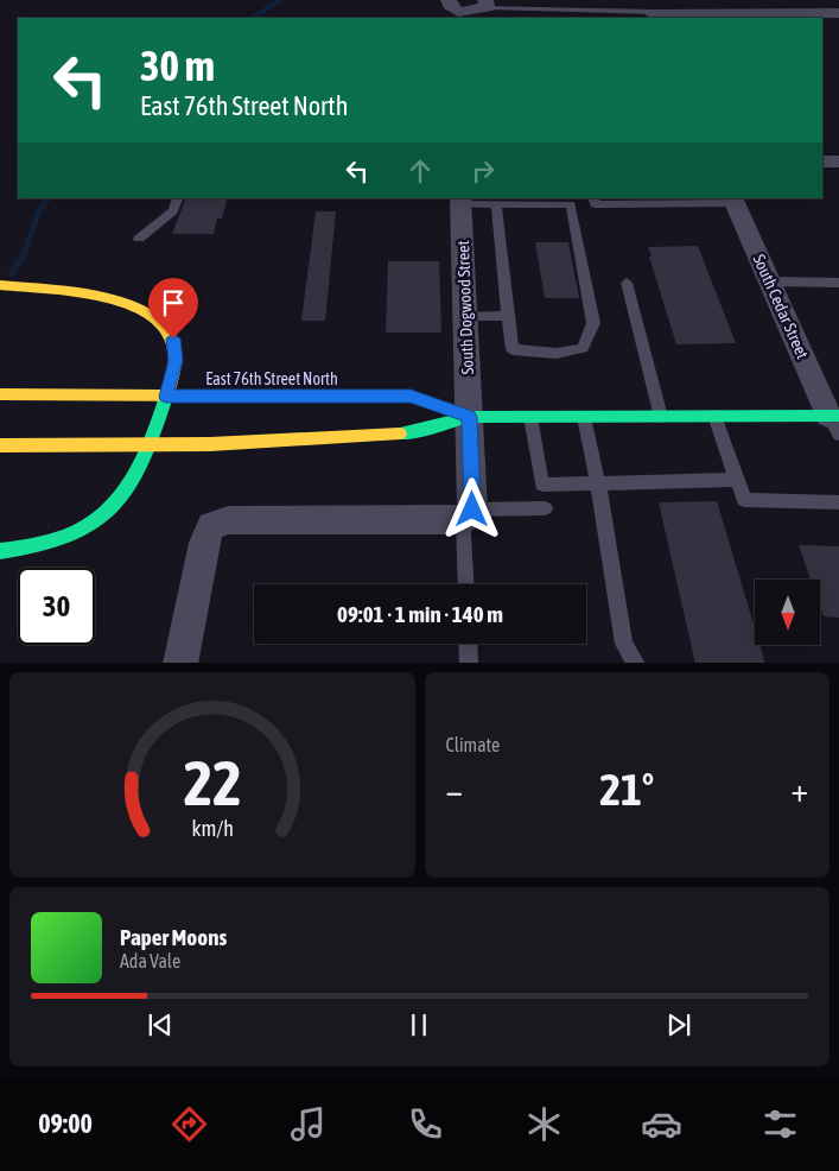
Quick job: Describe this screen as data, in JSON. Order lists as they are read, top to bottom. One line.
{"streets":{"main road":["East 76th Street North"],"street":["South Cedar Street","South Dogwood Street"]},"crossings":[["South Cedar Street","East 76th Street North"],["South Dogwood Street","East 76th Street North"]],"north":"bottom","page":{"turn":["30 m","East 76th Street North"],"limit":"30","trip":"09:01 · 1 min · 140 m","tile":"Climate","heat":["−","21°","+"],"song":["Paper Moons","Ada Vale"],"tabs":"09:00","gauge":["22","km/h"]}}
